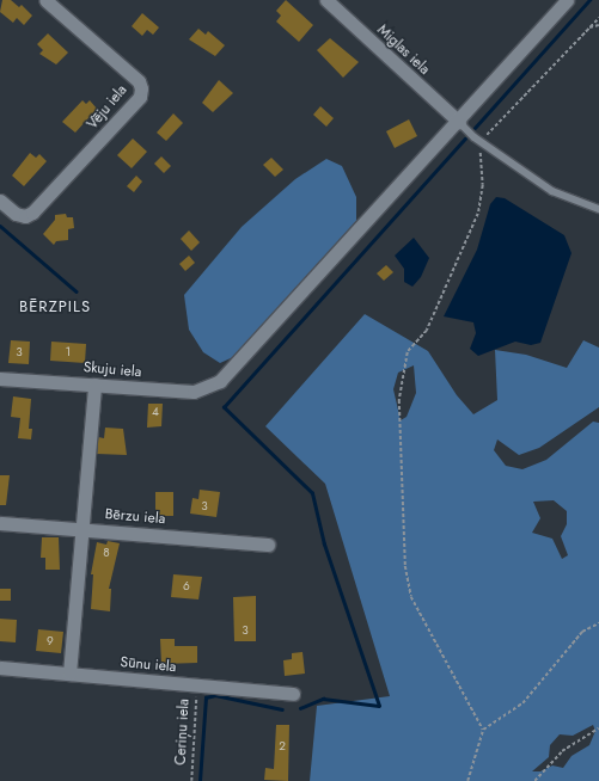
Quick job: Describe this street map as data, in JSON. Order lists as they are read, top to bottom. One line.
{"streets":{"street":["Miglas iela","Vēju iela","Skuju iela","Bērzu iela","Sūnu iela"],"path":["Ceriņu iela"]},"crossings":[["Miglas iela","Skuju iela"],["Sūnu iela","Ceriņu iela"]],"districts":["BĒRZPILS"],"house_numbers":["3","1","4","3","8","6","3","9","2"]}
